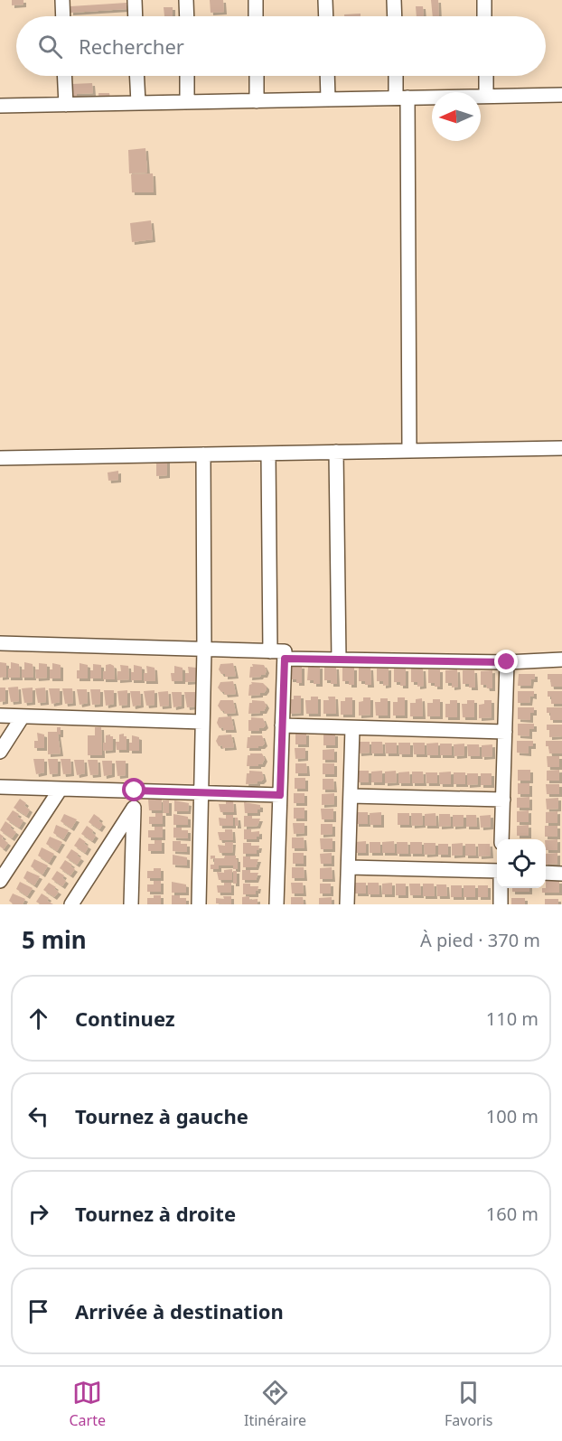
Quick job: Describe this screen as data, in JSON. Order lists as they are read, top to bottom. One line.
{"north":"left","page":{"search":"Rechercher","heading":["5 min","À pied · 370 m"],"list":[["Continuez","110 m"],["Tournez à gauche","100 m"],["Tournez à droite","160 m"],"Arrivée à destination"],"nav":["Carte","Itinéraire","Favoris"]}}
